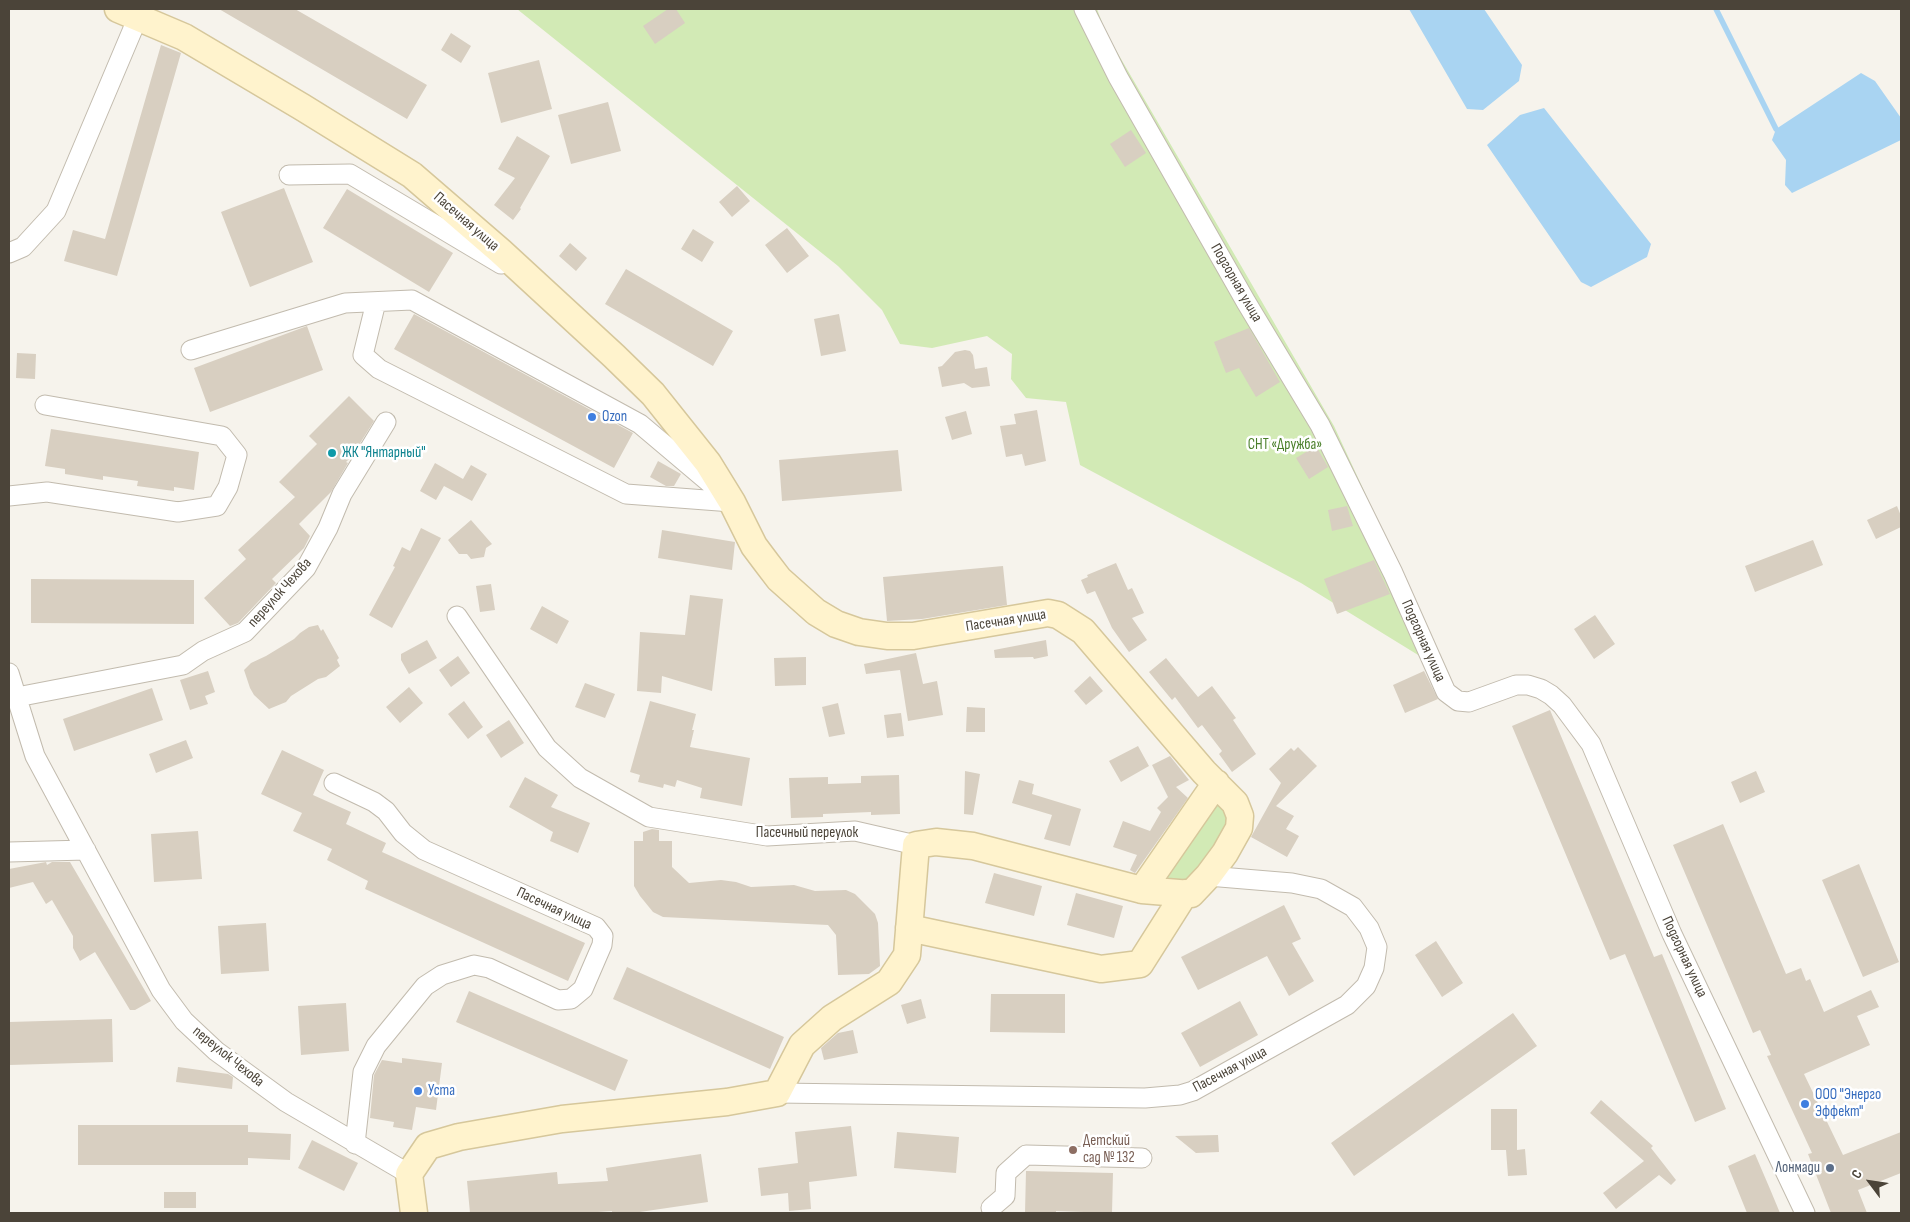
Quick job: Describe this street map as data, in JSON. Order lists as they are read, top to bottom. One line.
{"streets":{"street":["Пасечная улица","Подгорная улица","переулок Чехова","Пасечный переулок"]},"crossings":[["Пасечная улица","переулок Чехова"]],"parks":["СНТ «Дружба»"],"places":["Ozon","ЖК \"Янтарный\"","Уста","ООО \"Энерго Эффект\"","Детский сад № 132","Лонмади"],"north":"top left"}
